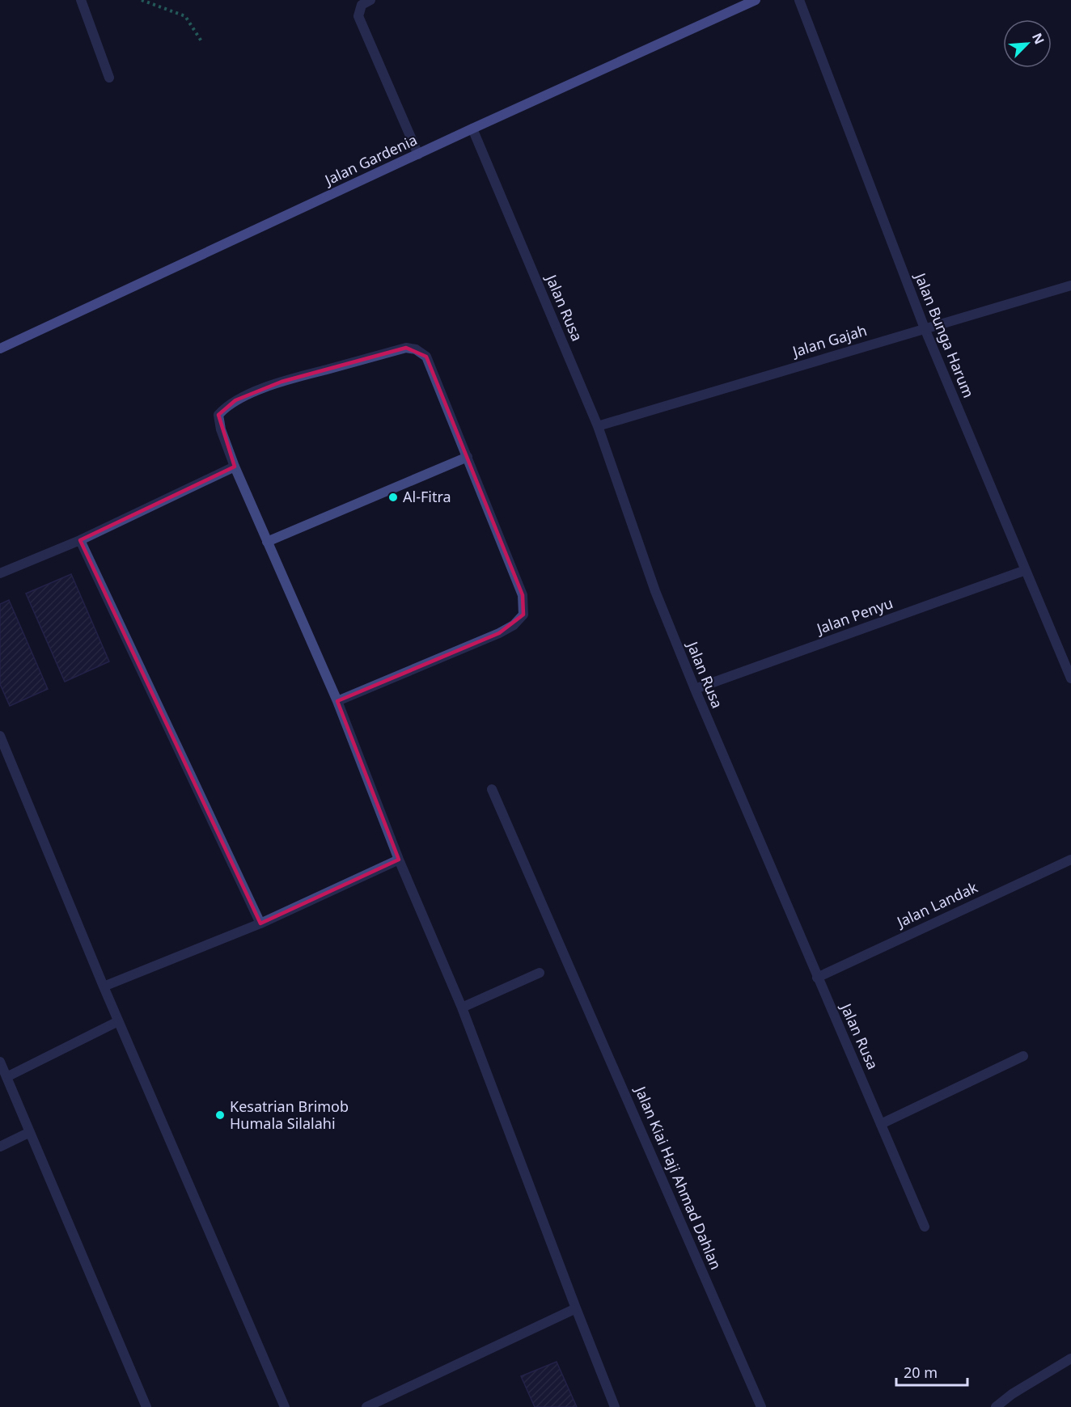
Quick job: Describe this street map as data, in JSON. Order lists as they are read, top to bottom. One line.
{"streets":{"main road":["Jalan Gardenia"],"street":["Jalan Rusa","Jalan Bunga Harum","Jalan Gajah","Jalan Penyu","Jalan Landak","Jalan Kiai Haji Ahmad Dahlan"]},"crossings":[["Jalan Gardenia","Jalan Rusa"],["Jalan Rusa","Jalan Gajah"],["Jalan Rusa","Jalan Penyu"],["Jalan Rusa","Jalan Landak"],["Jalan Bunga Harum","Jalan Gajah"],["Jalan Bunga Harum","Jalan Penyu"]],"places":["Al-Fitra","Kesatrian Brimob Humala Silalahi"],"scale_bar":"20 m","north":"top right"}
